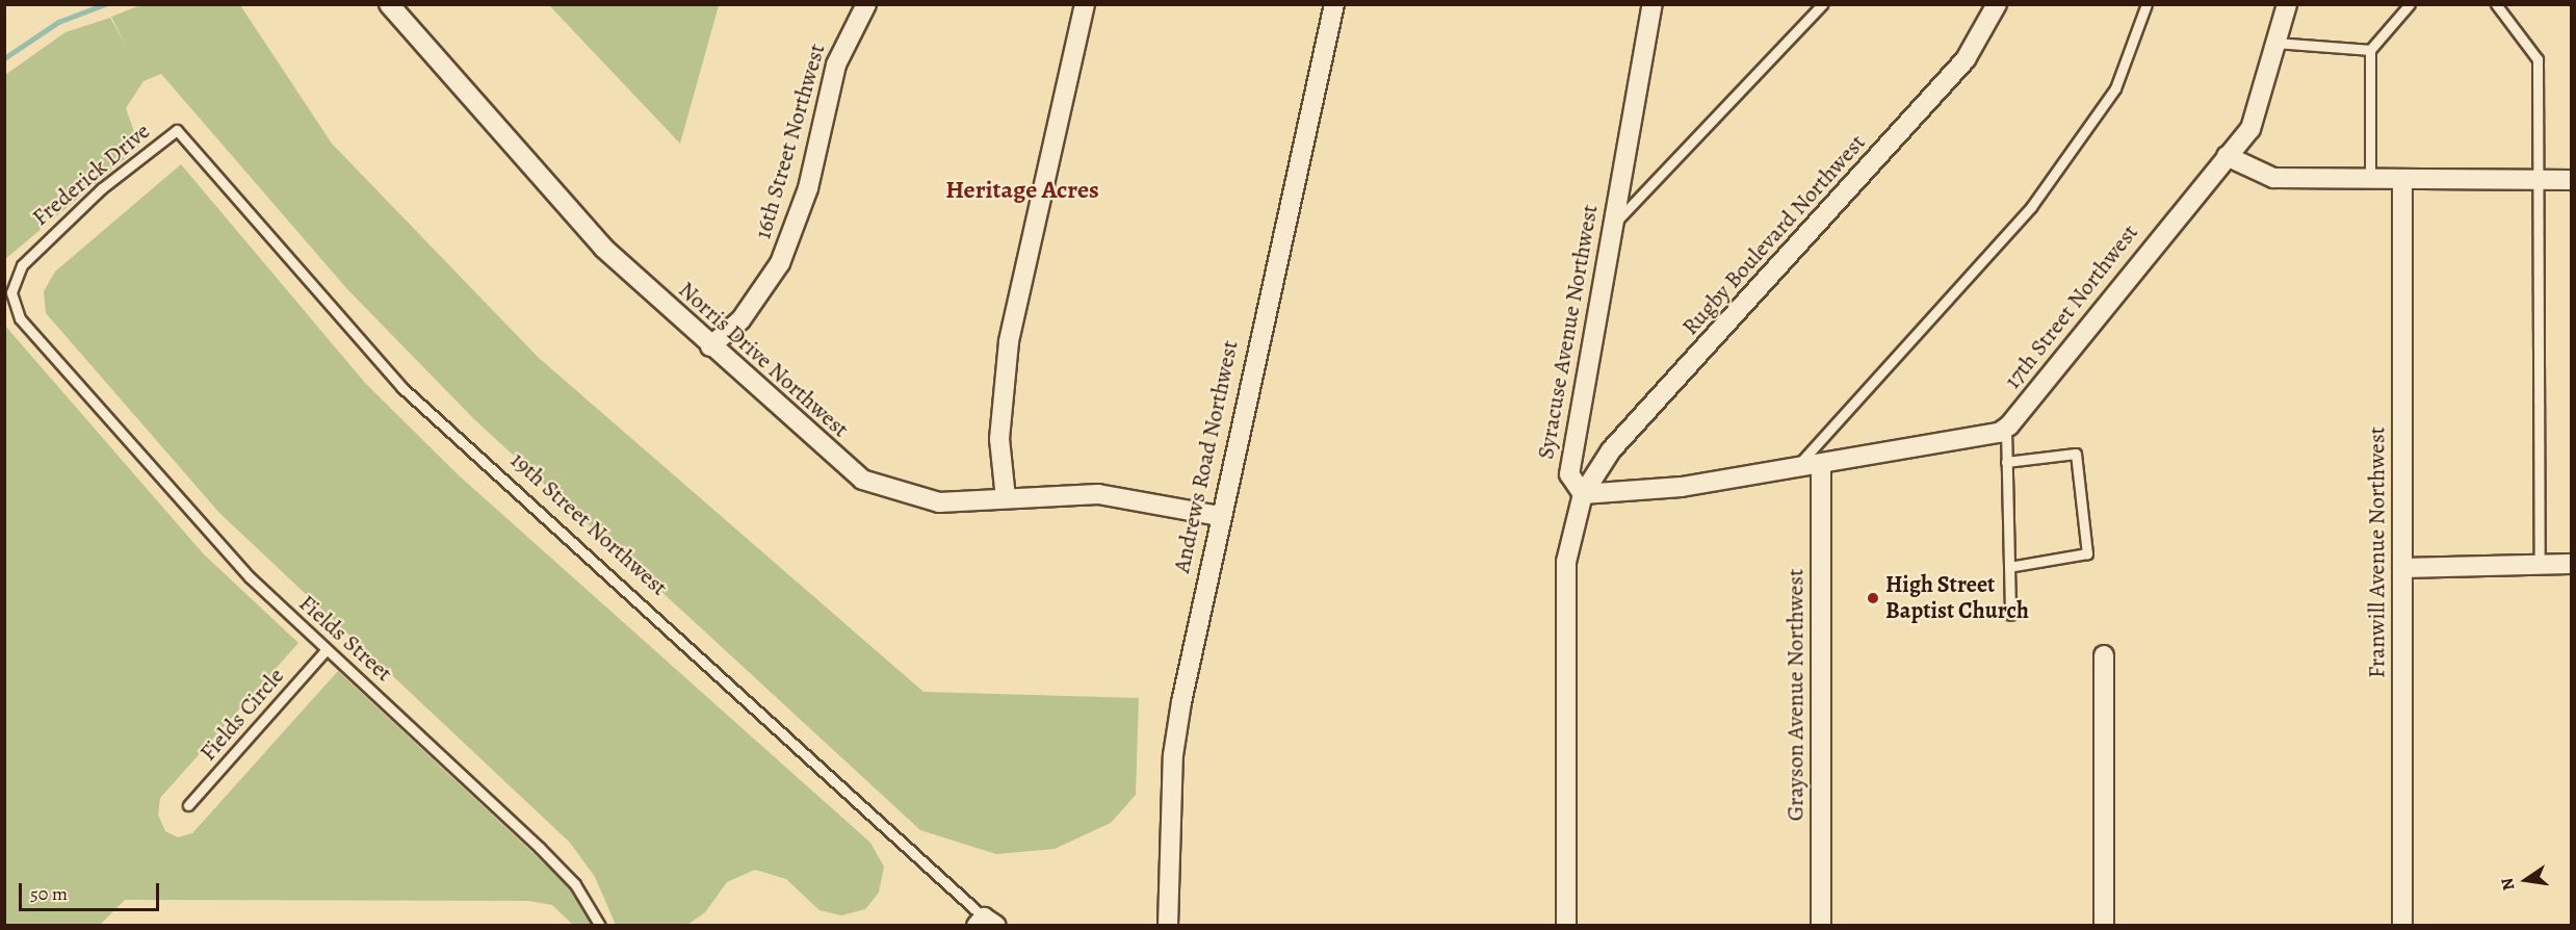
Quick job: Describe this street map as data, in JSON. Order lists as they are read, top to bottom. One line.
{"streets":{"street":["16th Street Northwest","Rugby Boulevard Northwest","17th Street Northwest","Syracuse Avenue Northwest","Norris Drive Northwest","Andrews Road Northwest","Franwill Avenue Northwest","Grayson Avenue Northwest"],"lane":["Frederick Drive","19th Street Northwest","Fields Street","Fields Circle"]},"crossings":[["16th Street Northwest","Norris Drive Northwest"],["Frederick Drive","19th Street Northwest"],["Frederick Drive","Fields Street"],["Rugby Boulevard Northwest","Syracuse Avenue Northwest"],["Norris Drive Northwest","Andrews Road Northwest"],["Fields Street","Fields Circle"]],"districts":["Heritage Acres"],"places":["High Street Baptist Church"],"scale_bar":"50 m","north":"left"}
